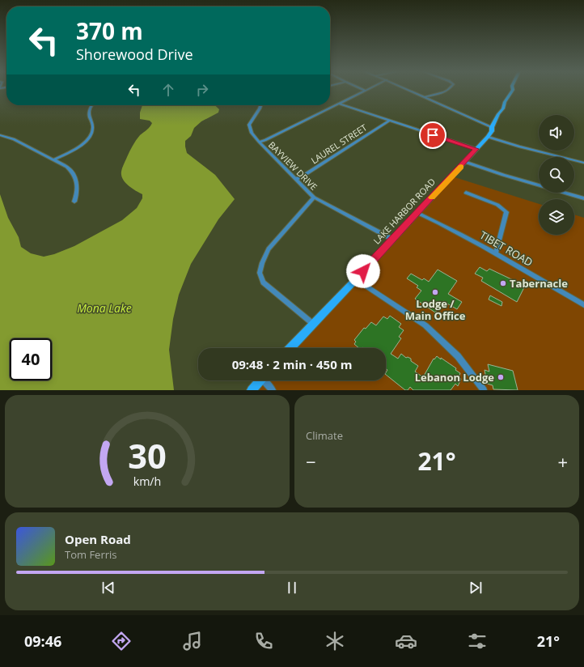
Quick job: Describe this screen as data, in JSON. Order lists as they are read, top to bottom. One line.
{"streets":{"street":["LAUREL STREET","BAYVIEW DRIVE","LAKE HARBOR ROAD","TIBET ROAD"]},"crossings":[["LAUREL STREET","BAYVIEW DRIVE"],["BAYVIEW DRIVE","LAKE HARBOR ROAD"],["LAKE HARBOR ROAD","TIBET ROAD"]],"water":["Mona Lake"],"places":["Tabernacle","Lodge / Main Office","Lebanon Lodge"],"page":{"turn":["370 m","Shorewood Drive"],"limit":"40","trip":"09:48 · 2 min · 450 m","tile":"Climate","heat":["−","21°","+"],"song":["Open Road","Tom Ferris"],"tabs":["09:46","21°"],"gauge":["30","km/h"]}}
